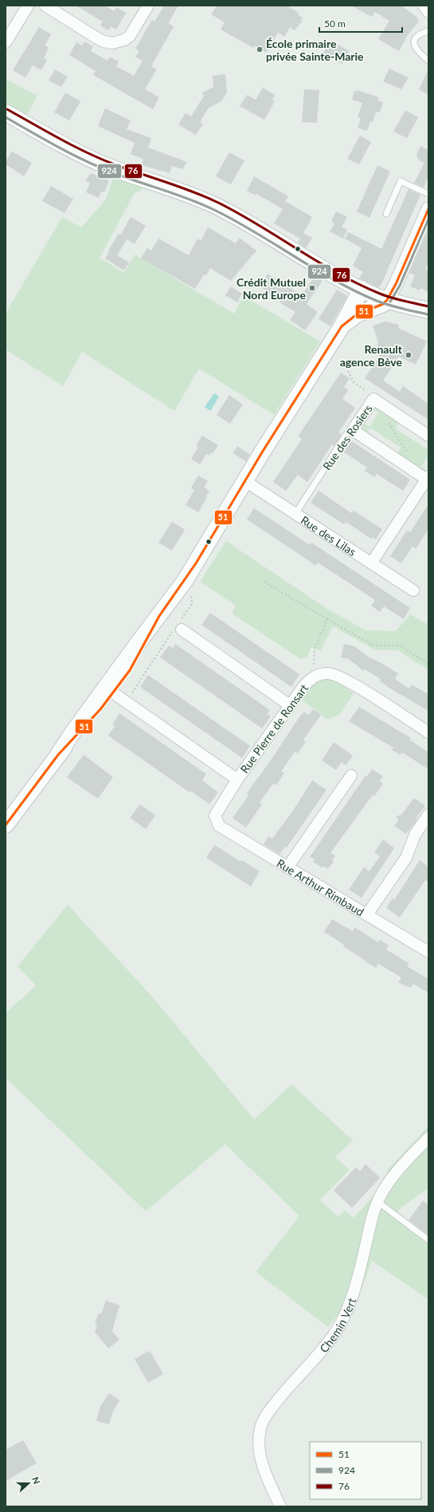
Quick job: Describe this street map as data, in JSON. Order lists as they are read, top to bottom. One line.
{"streets":{"street":["Rue des Rosiers","Rue des Lilas","Rue Pierre de Ronsart","Rue Arthur Rimbaud","Chemin Vert"]},"crossings":[["Rue des Rosiers","Rue des Lilas"],["Rue Pierre de Ronsart","Rue Arthur Rimbaud"]],"places":["École primaire privée Sainte-Marie","Crédit Mutuel Nord Europe","Renault agence Bève"],"lines":["transit line 76","transit line 924","transit line 51"],"legend":["51","924","76"],"scale_bar":"50 m","north":"right"}
